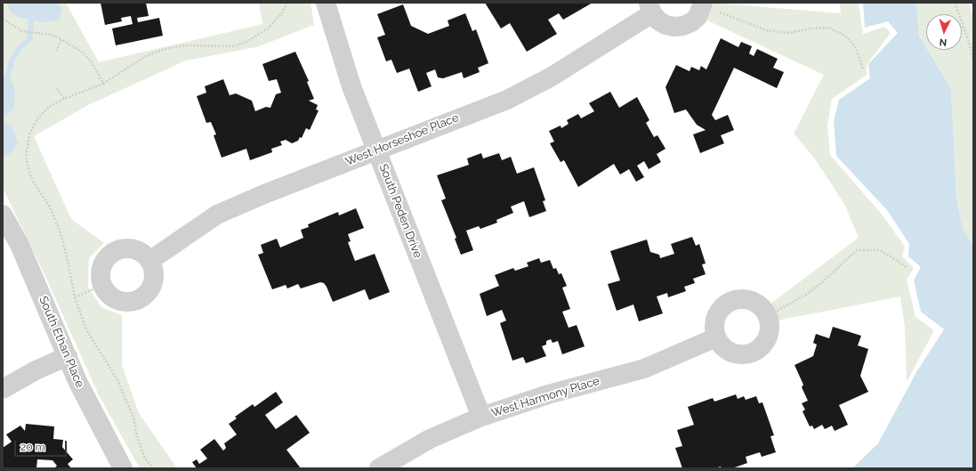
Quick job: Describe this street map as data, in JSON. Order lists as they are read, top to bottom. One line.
{"streets":{"street":["West Horseshoe Place","South Peden Drive","South Ethan Place","West Harmony Place"]},"crossings":[["West Horseshoe Place","South Peden Drive"],["South Peden Drive","West Harmony Place"]],"scale_bar":"20 m","north":"bottom"}
